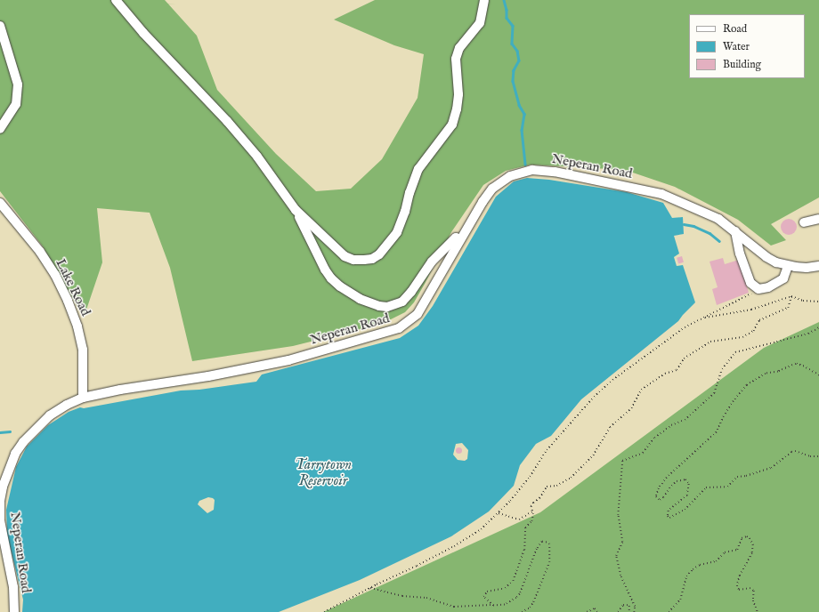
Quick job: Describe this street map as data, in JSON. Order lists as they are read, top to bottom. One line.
{"streets":{"street":["Neperan Road","Lake Road"]},"crossings":[["Neperan Road","Lake Road"]],"water":["Tarrytown Reservoir"],"legend":["Road","Water","Building"]}
